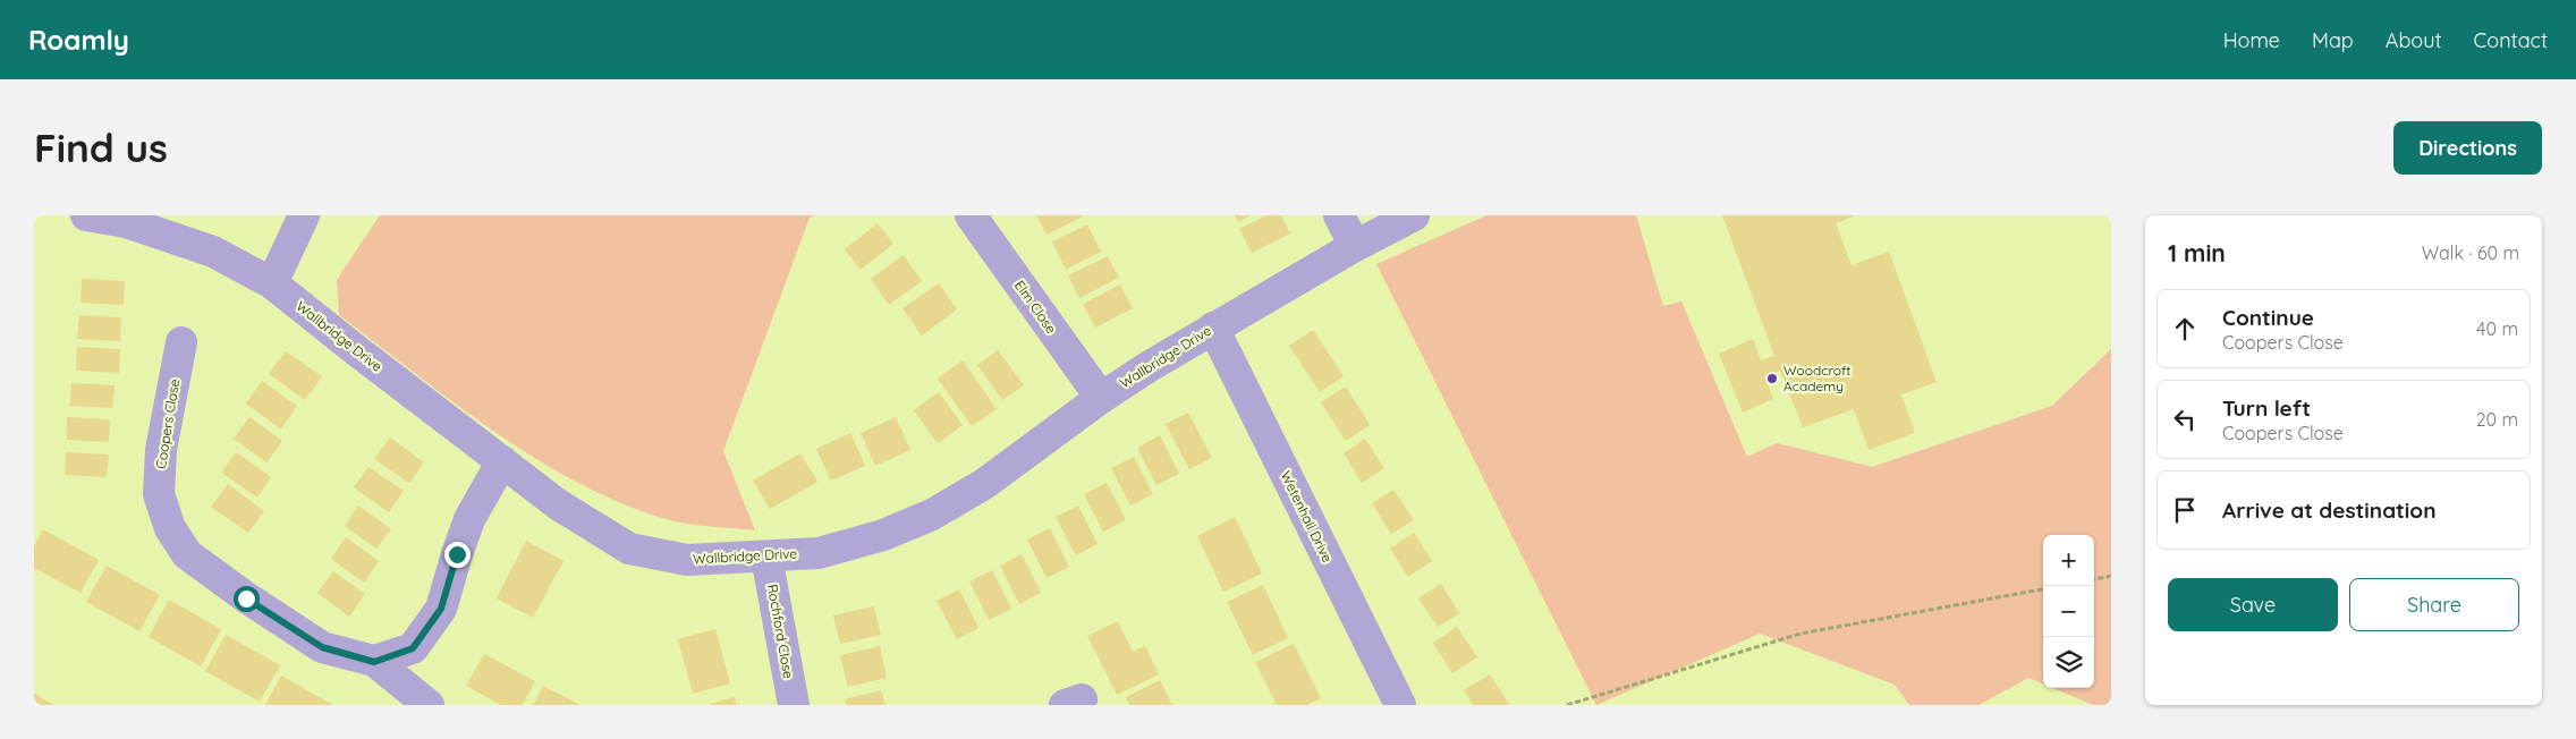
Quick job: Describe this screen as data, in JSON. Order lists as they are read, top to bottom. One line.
{"streets":{"street":["Elm Close","Wallbridge Drive","Coopers Close","Wetenhall Drive","Rochford Close"]},"crossings":[["Elm Close","Wallbridge Drive"],["Wallbridge Drive","Wetenhall Drive"],["Wallbridge Drive","Rochford Close"]],"places":["Woodcroft Academy"],"page":{"header":"Roamly","nav":["Home","Map","About","Contact"],"buttons":["Directions",["Save","Share"]],"title":"Find us","heading":["1 min","Walk · 60 m"],"list":[["Continue","Coopers Close","40 m"],["Turn left","Coopers Close","20 m"],"Arrive at destination"],"map_buttons":["+","−"]}}
